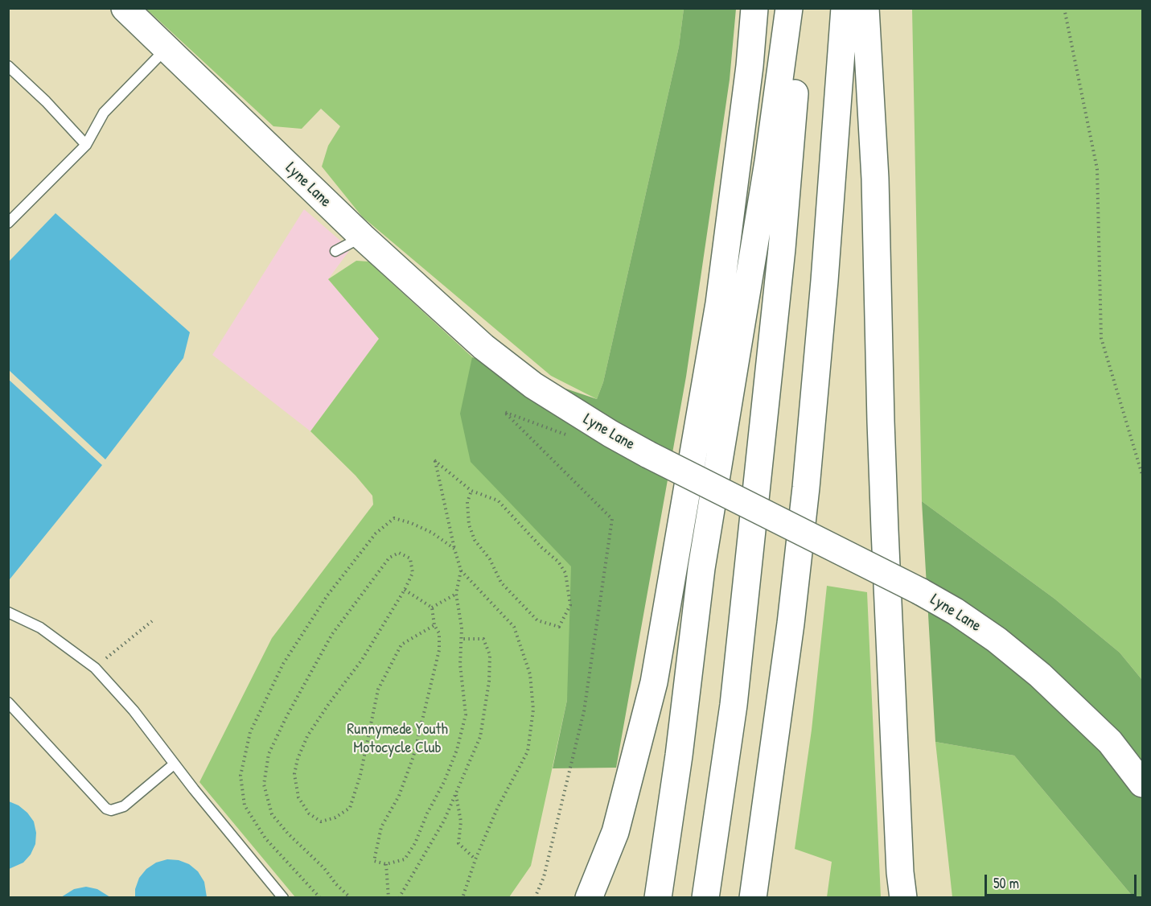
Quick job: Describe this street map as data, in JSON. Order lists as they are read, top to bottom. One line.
{"streets":{"main road":["Lyne Lane"]},"parks":["Runnymede Youth Motocycle Club"],"scale_bar":"50 m"}
